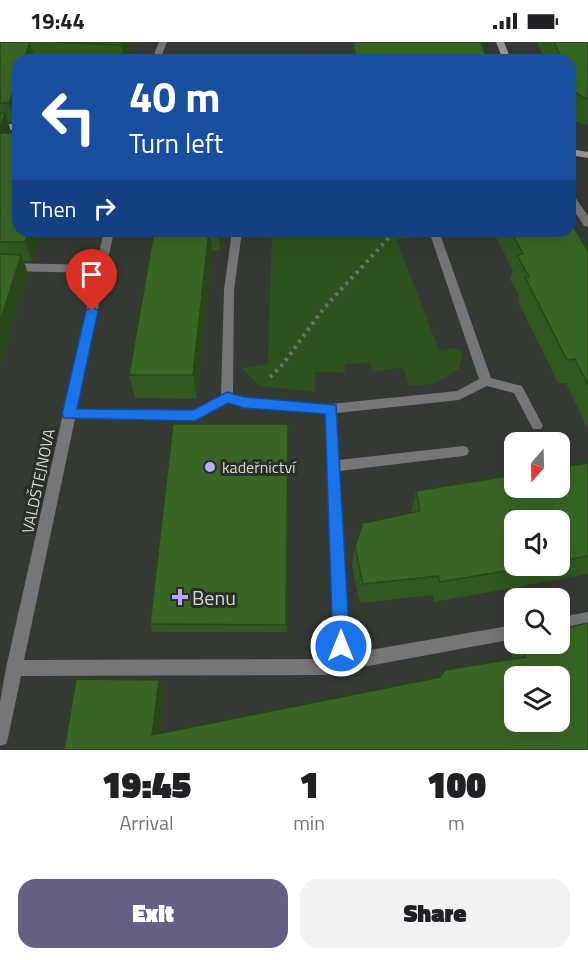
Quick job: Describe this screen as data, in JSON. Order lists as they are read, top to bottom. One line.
{"streets":{"street":["VALDŠTEJNOVA"]},"places":{"other":["kadeřnictví"],"health":["Benu"]},"north":"bottom","page":{"status":"19:44","turn":["40 m","Turn left"],"then":"Then","eta":["19:45","Arrival","1","min","100","m"],"buttons":["Exit","Share"]}}
